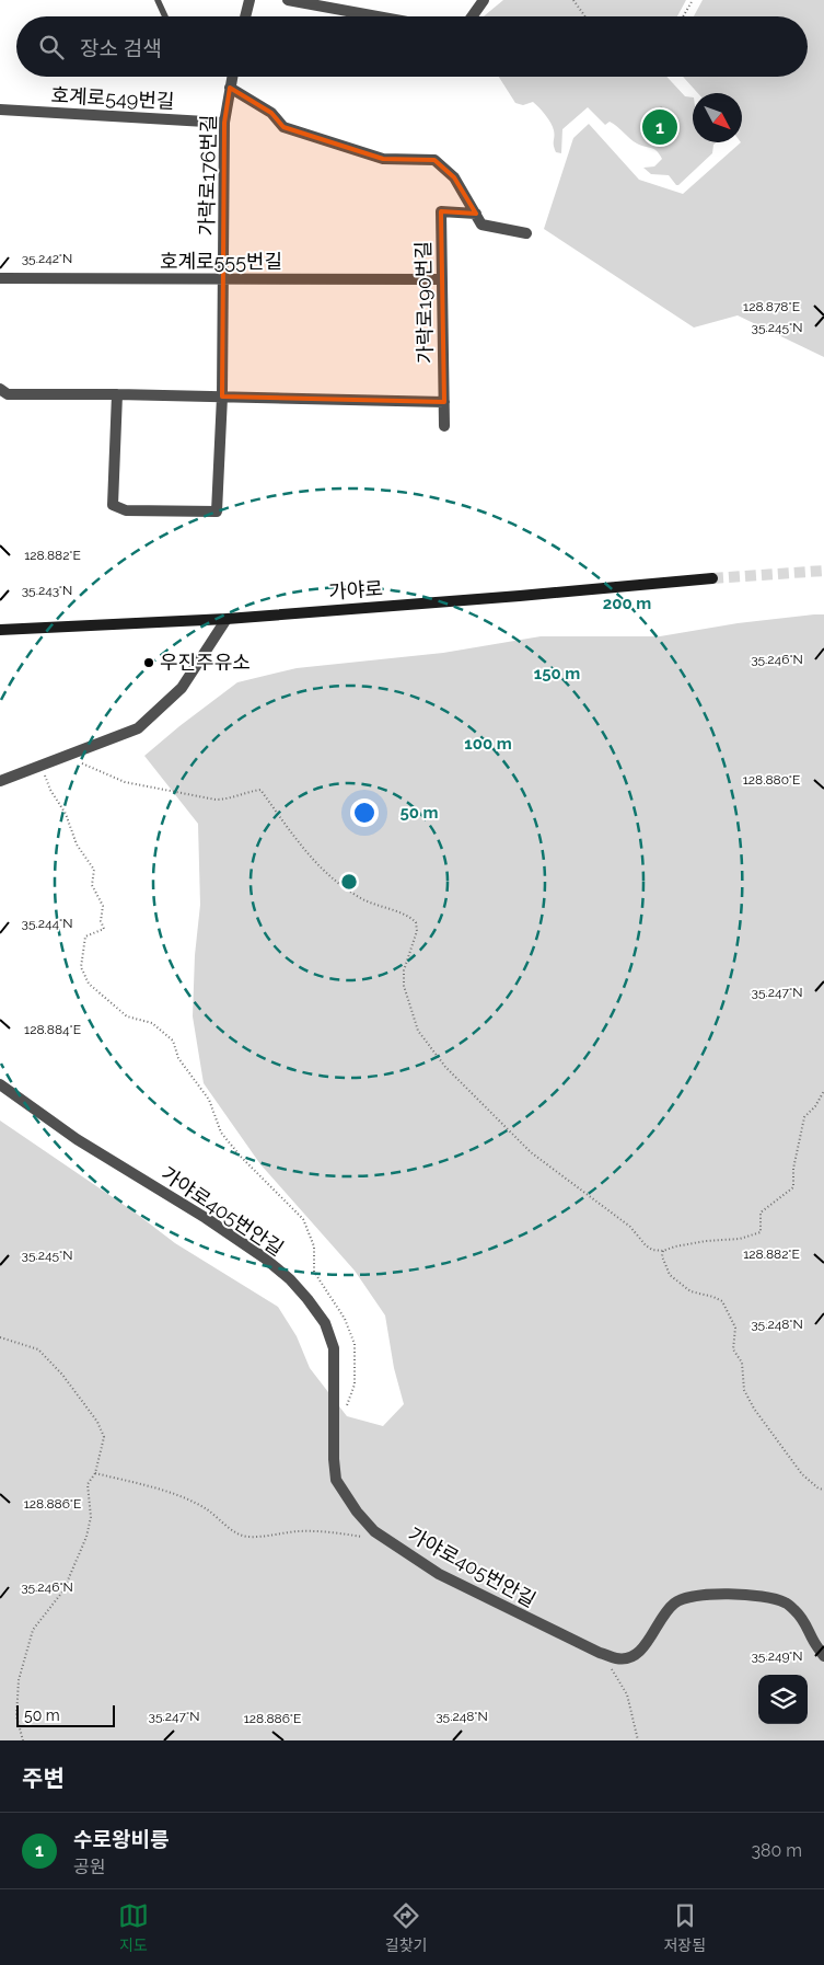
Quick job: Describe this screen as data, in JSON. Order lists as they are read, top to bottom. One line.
{"streets":{"main road":["가야로"],"street":["호계로549번길","가락로176번길","호계로555번길","가락로190번길","가야로405번안길"]},"crossings":[["호계로549번길","가락로176번길"],["가락로176번길","호계로555번길"],["가락로176번길","가락로190번길"],["호계로555번길","가락로190번길"]],"places":["우진주유소"],"scale_bar":"50 m","north":"bottom right","page":{"search":"장소 검색","pins":"1","scale":"50 m","heading":"주변","list":[{"mark":"1","name":"수로왕비릉","note":"공원","value":"380 m"}],"nav":["지도","길찾기","저장됨"]},"coordinates":["35.242°N","128.878°E","35.245°N","128.882°E","35.243°N","35.246°N","128.880°E","35.244°N","35.247°N","128.884°E","35.248°N","128.886°E","35.249°N"],"rings":["200 m","150 m","100 m","50 m"]}
